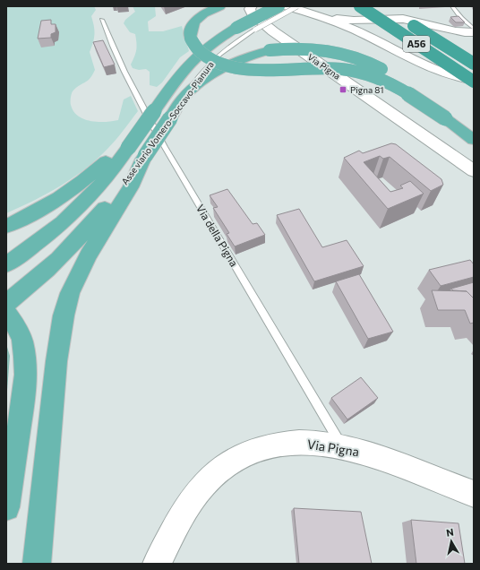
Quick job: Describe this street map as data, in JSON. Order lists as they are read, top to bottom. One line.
{"streets":{"highway":["A56","Asse viario Vomero-Soccavo-Pianura"],"main road":["Via Pigna"],"lane":["Via della Pigna"]},"crossings":[["Via Pigna","Via della Pigna"]],"places":{"transit":["Pigna 81"]},"north":"top"}
